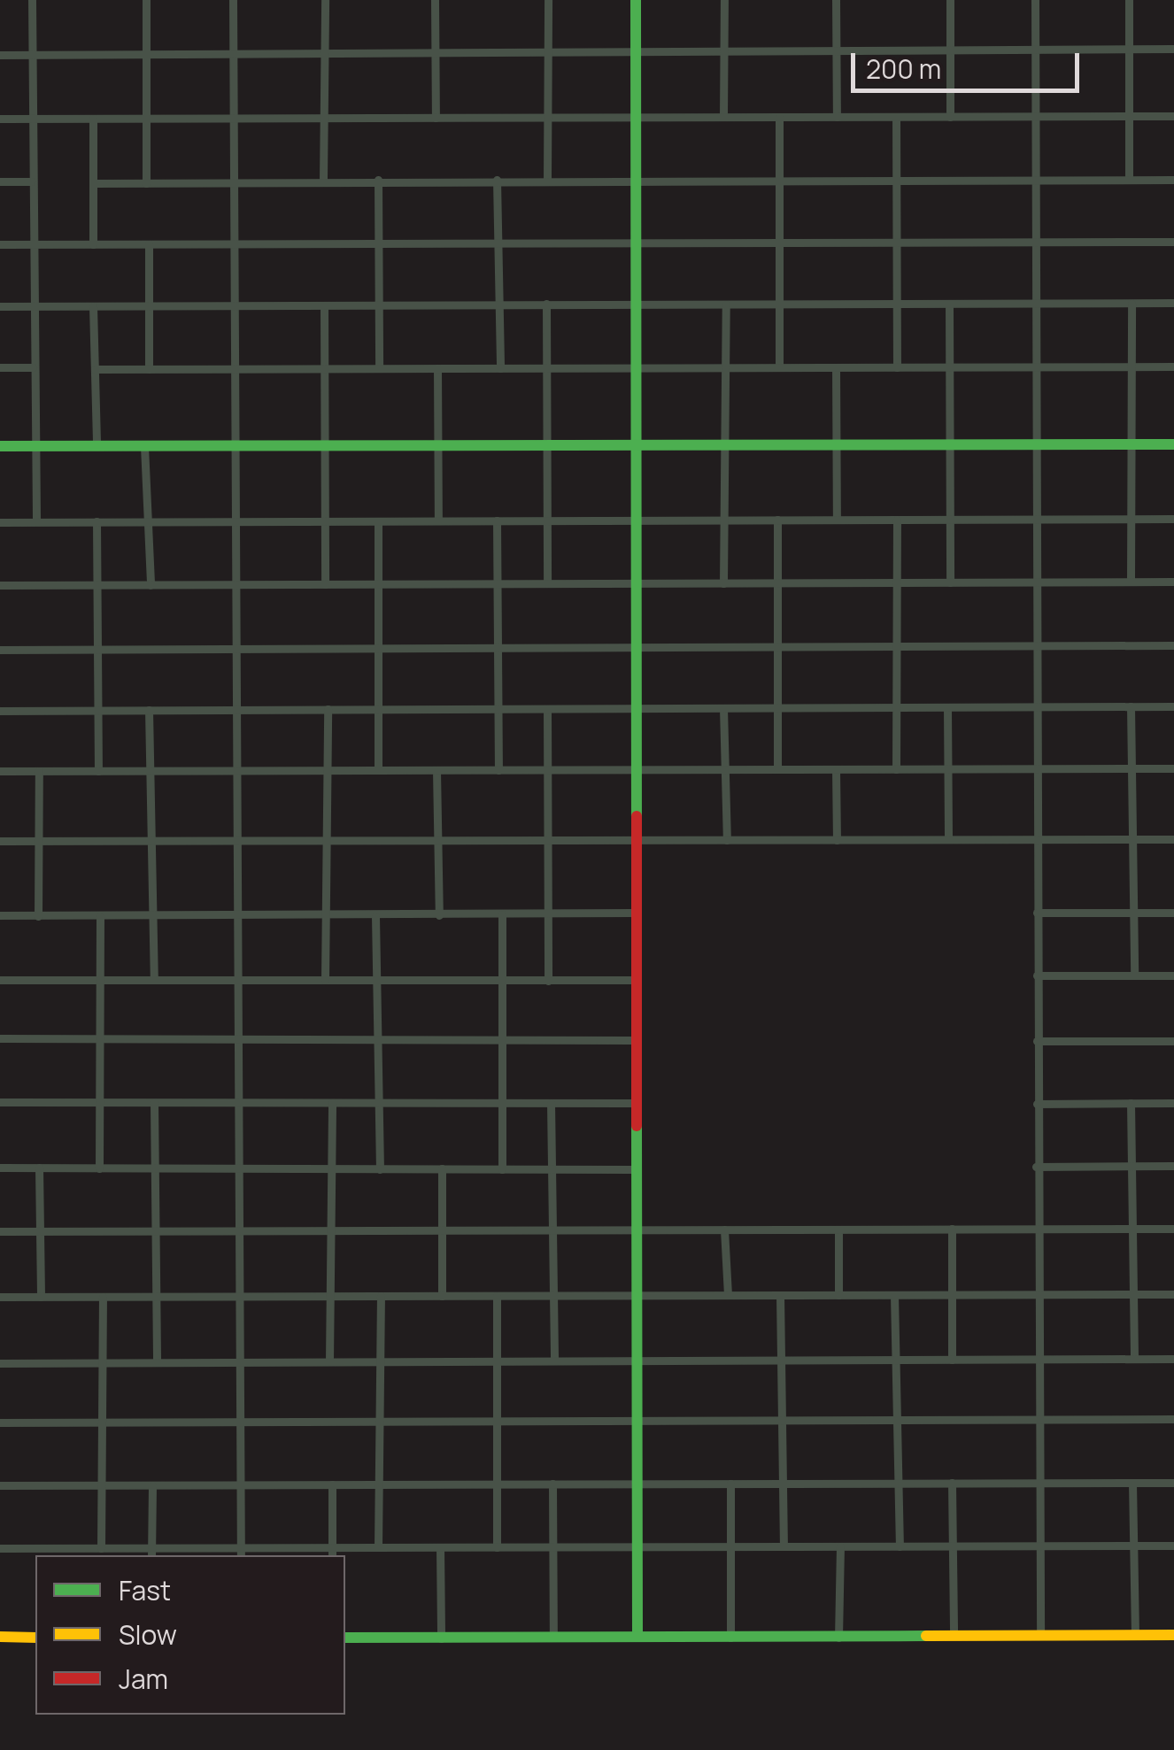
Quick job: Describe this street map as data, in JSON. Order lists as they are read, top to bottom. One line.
{"legend":["Fast","Slow","Jam"],"scale_bar":"200 m"}
